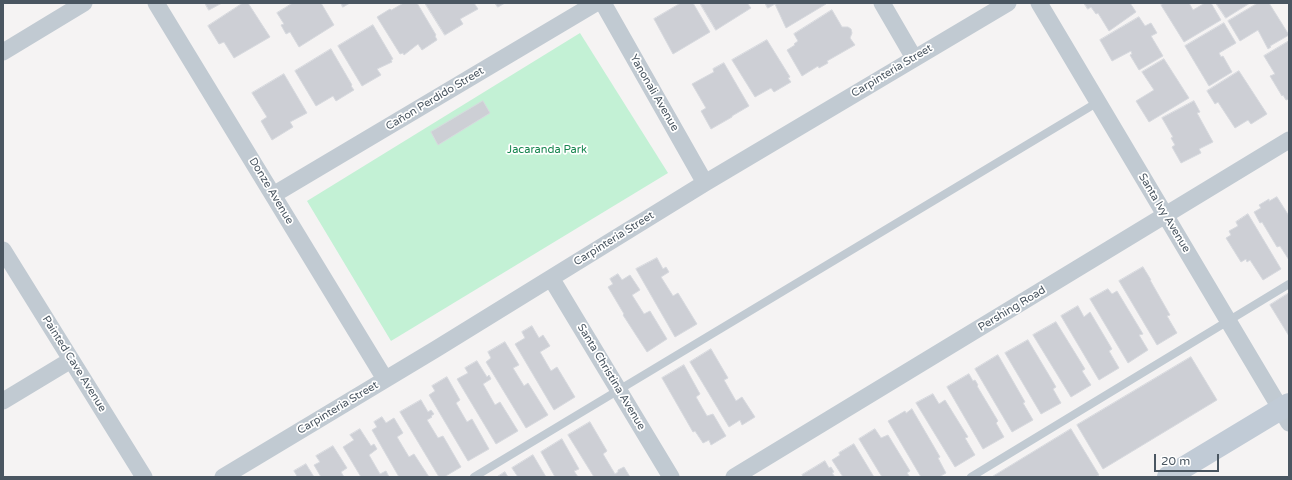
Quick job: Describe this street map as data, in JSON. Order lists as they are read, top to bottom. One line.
{"streets":{"street":["Carpinteria Street","Yanonali Avenue","Cañon Perdido Street","Donze Avenue","Santa Ivy Avenue","Pershing Road","Painted Cave Avenue","Santa Christina Avenue"]},"crossings":[["Carpinteria Street","Yanonali Avenue"],["Carpinteria Street","Donze Avenue"],["Carpinteria Street","Santa Christina Avenue"],["Cañon Perdido Street","Donze Avenue"],["Santa Ivy Avenue","Pershing Road"]],"parks":["Jacaranda Park"],"scale_bar":"20 m"}
